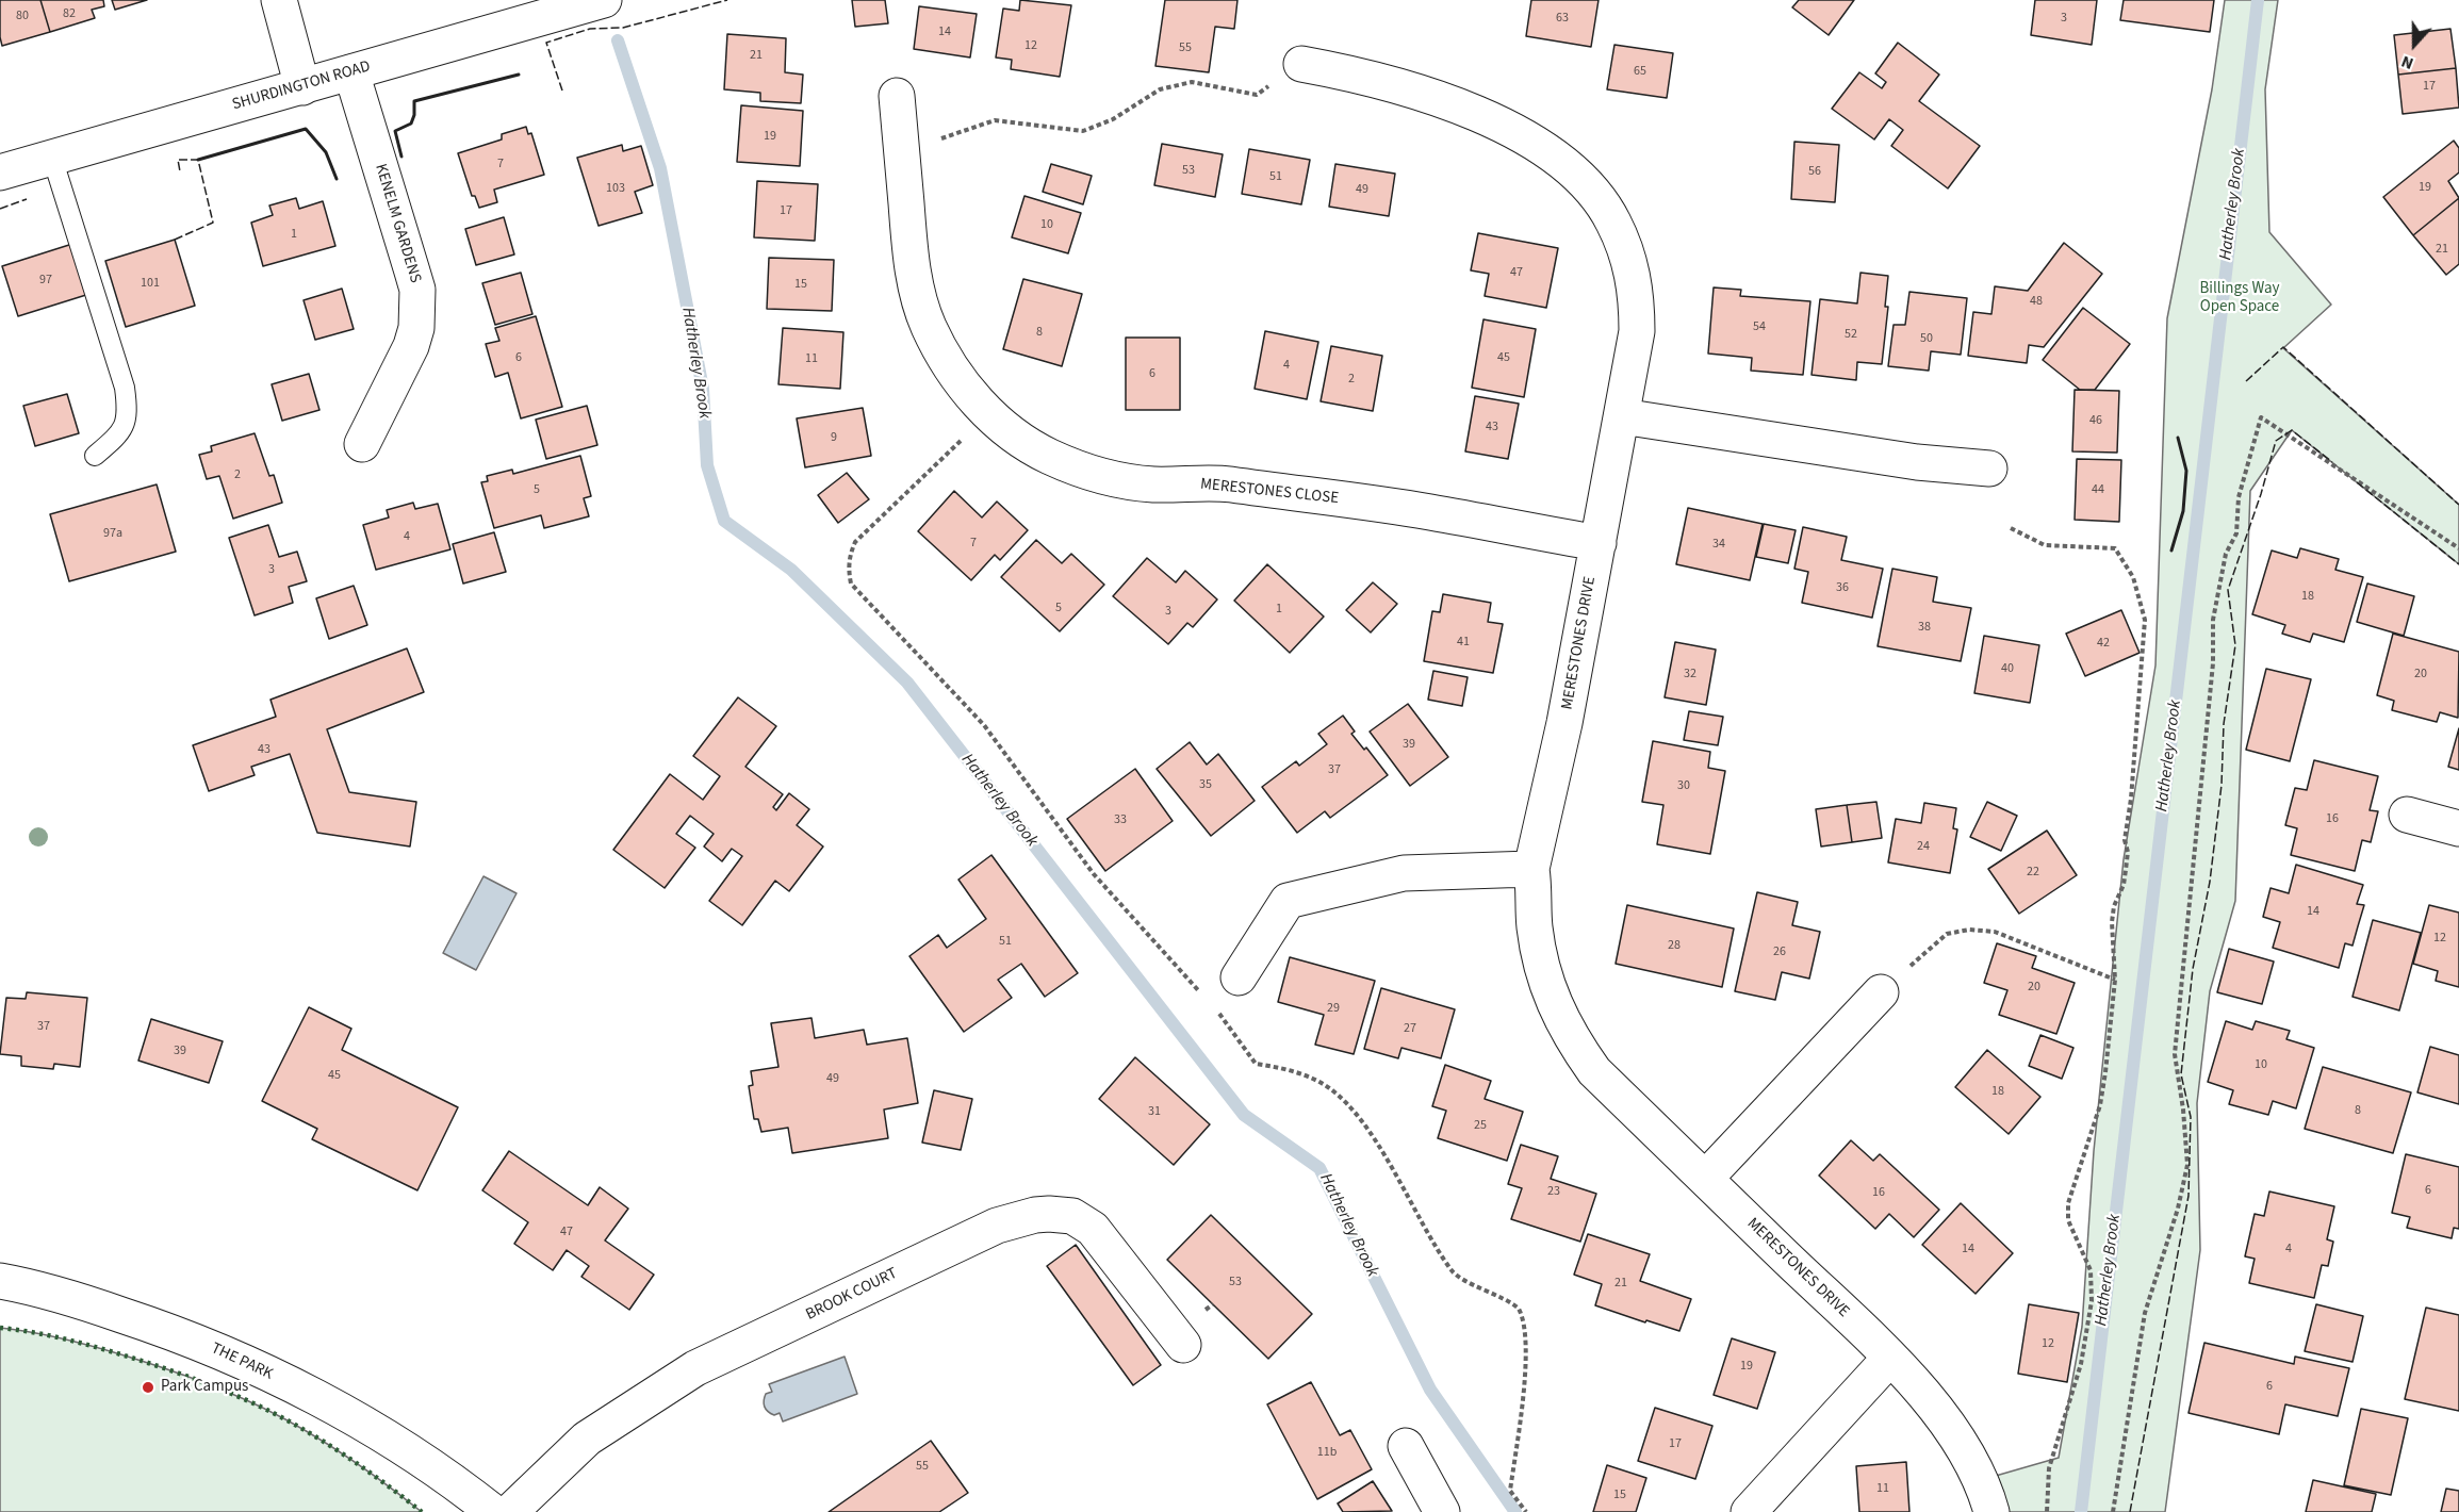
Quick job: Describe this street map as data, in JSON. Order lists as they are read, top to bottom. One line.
{"streets":{"street":["SHURDINGTON ROAD","KENELM GARDENS","MERESTONES CLOSE","MERESTONES DRIVE","BROOK COURT","THE PARK"]},"crossings":[["SHURDINGTON ROAD","KENELM GARDENS"],["MERESTONES CLOSE","MERESTONES DRIVE"]],"water":["Hatherley Brook"],"parks":["Billings Way Open Space"],"places":["Park Campus"],"house_numbers":["82","80","63","3","14","12","55","21","65","17","19","7","53","56","51","19","103","49","17","10","1","21","47","97","101","15","48","54","8","52","50","6","45","11","4","6","2","46","43","9","2","5","44","97a","4","7","34","3","36","18","5","1","3","38","41","42","40","32","20","39","43","37","35","30","16","33","24","22","14","12","51","28","26","20","29","37","27","39","10","45","49","18","8","31","25","6","23","16","47","14","4","53","21","12","19","6","17","11b","55","11","15"],"north":"bottom"}
